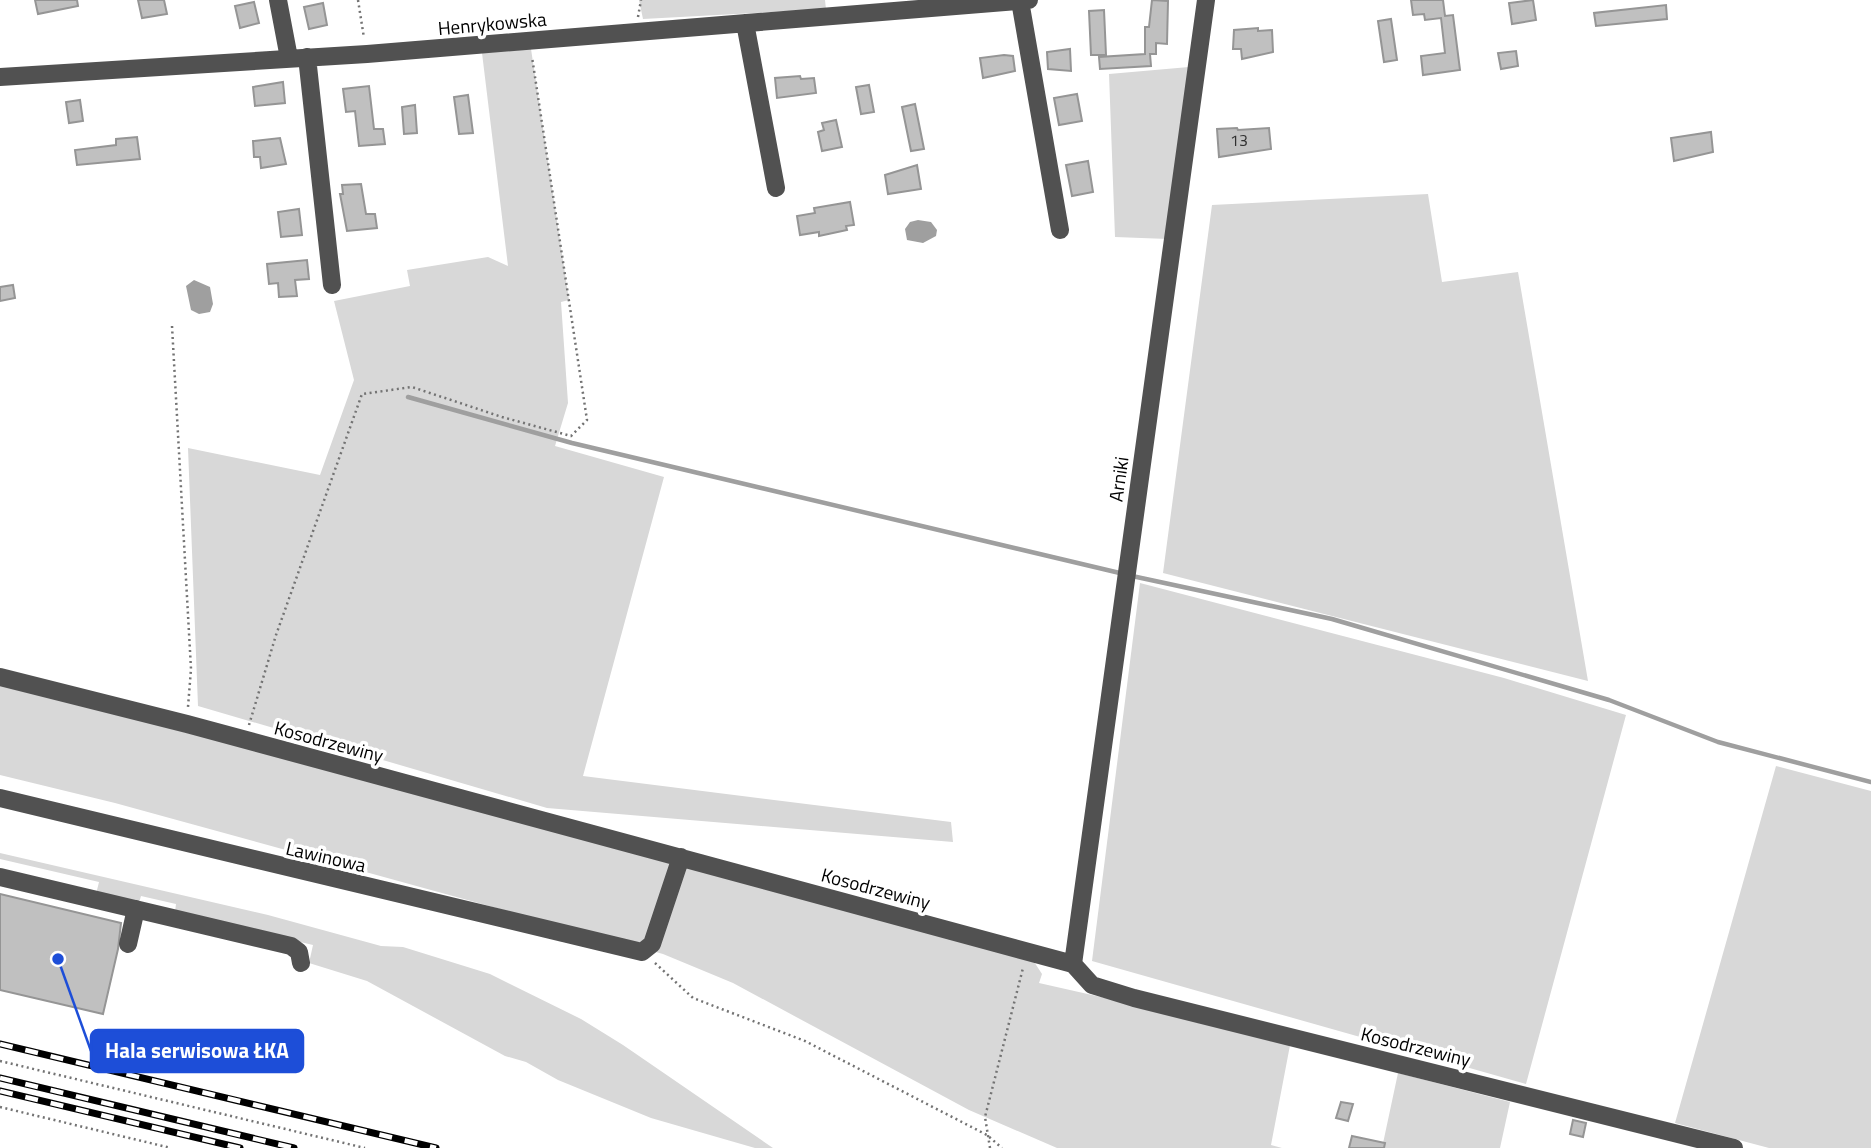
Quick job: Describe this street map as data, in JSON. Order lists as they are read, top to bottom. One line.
{"streets":{"street":["Henrykowska","Arniki","Kosodrzewiny","Lawinowa"]},"crossings":[["Arniki","Kosodrzewiny"]],"places":["Hala serwisowa ŁKA"],"house_numbers":["13"]}
